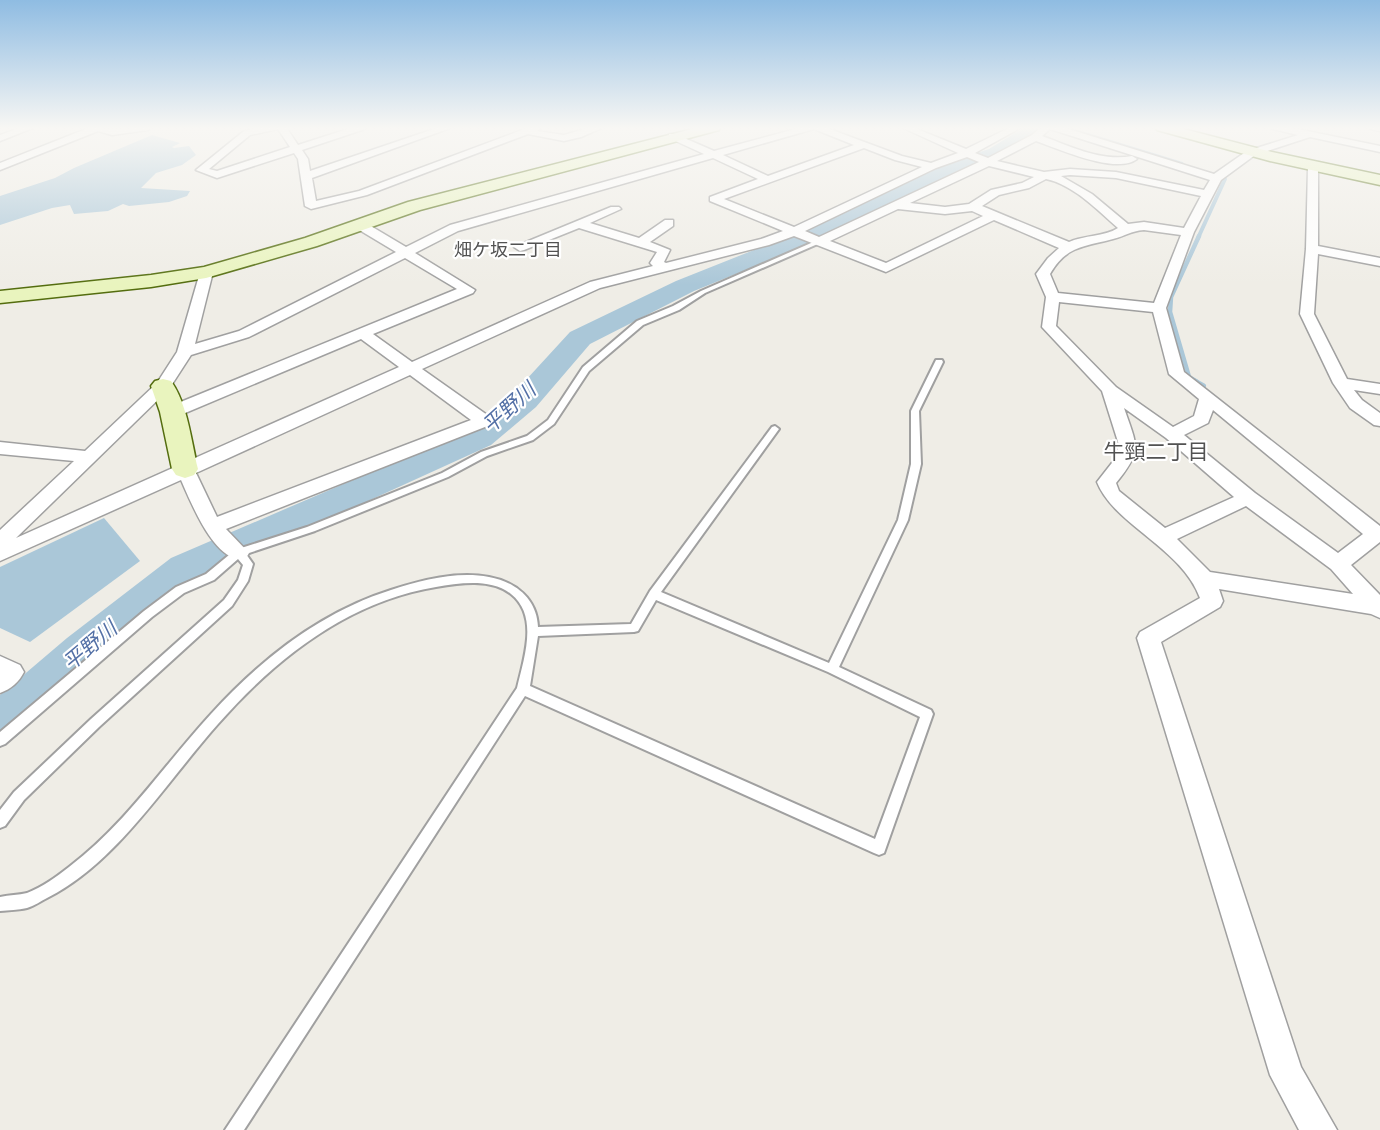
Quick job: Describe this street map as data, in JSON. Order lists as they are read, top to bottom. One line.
{"districts":["畑ケ坂二丁目","牛頸二丁目"],"water":["平野川"]}
